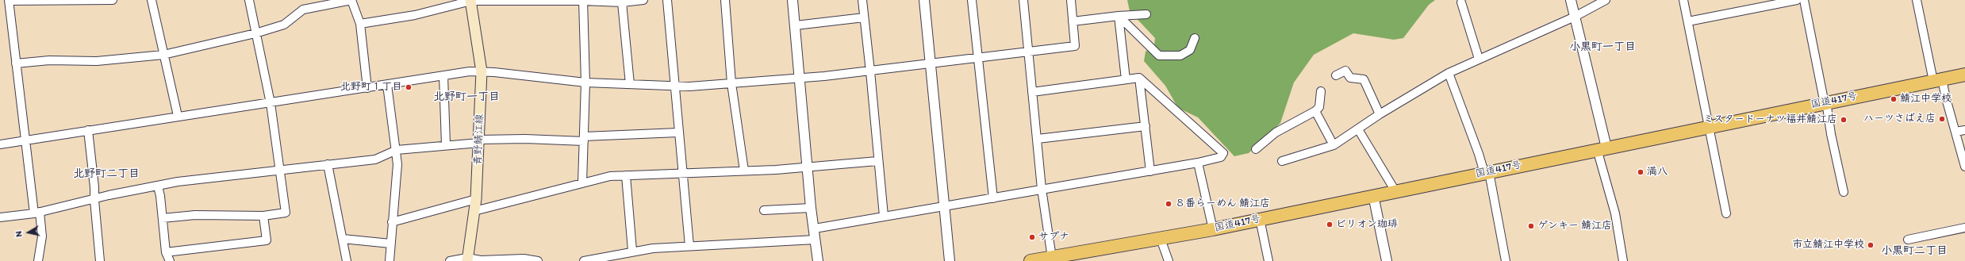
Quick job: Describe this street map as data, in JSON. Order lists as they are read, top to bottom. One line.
{"streets":{"highway":["国道417号"],"main road":["青野鯖江線"]},"districts":["小黒町一丁目","北野町一丁目","北野町二丁目","小黒町二丁目"],"places":["北野町１丁目","鯖江中学校","ハーツさばえ店","ミスタードーナツ福井鯖江店","満八","８番らーめん 鯖江店","ビリオン珈琲","ゲンキー 鯖江店","サプナ","市立鯖江中学校"],"north":"left"}
